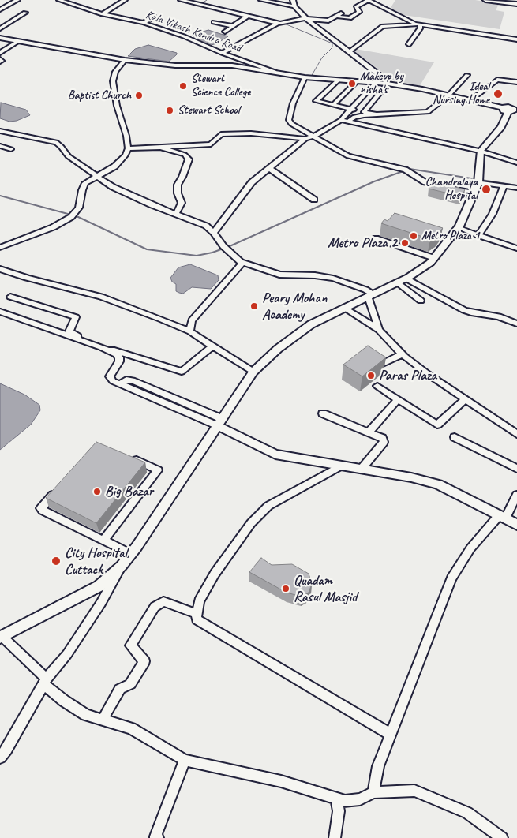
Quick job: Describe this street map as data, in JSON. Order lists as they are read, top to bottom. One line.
{"streets":{"street":["Kala Vikash Kendra Road"]},"places":["Makeup by nisha's","Stewart Science College","Ideal Nursing Home","Baptist Church","Stewart School","Chandralaya Hospital","Metro Plaza 1","Metro Plaza 2","Peary Mohan Academy","Paras Plaza","Big Bazar","City Hospital, Cuttack","Quadam Rasul Masjid"]}
